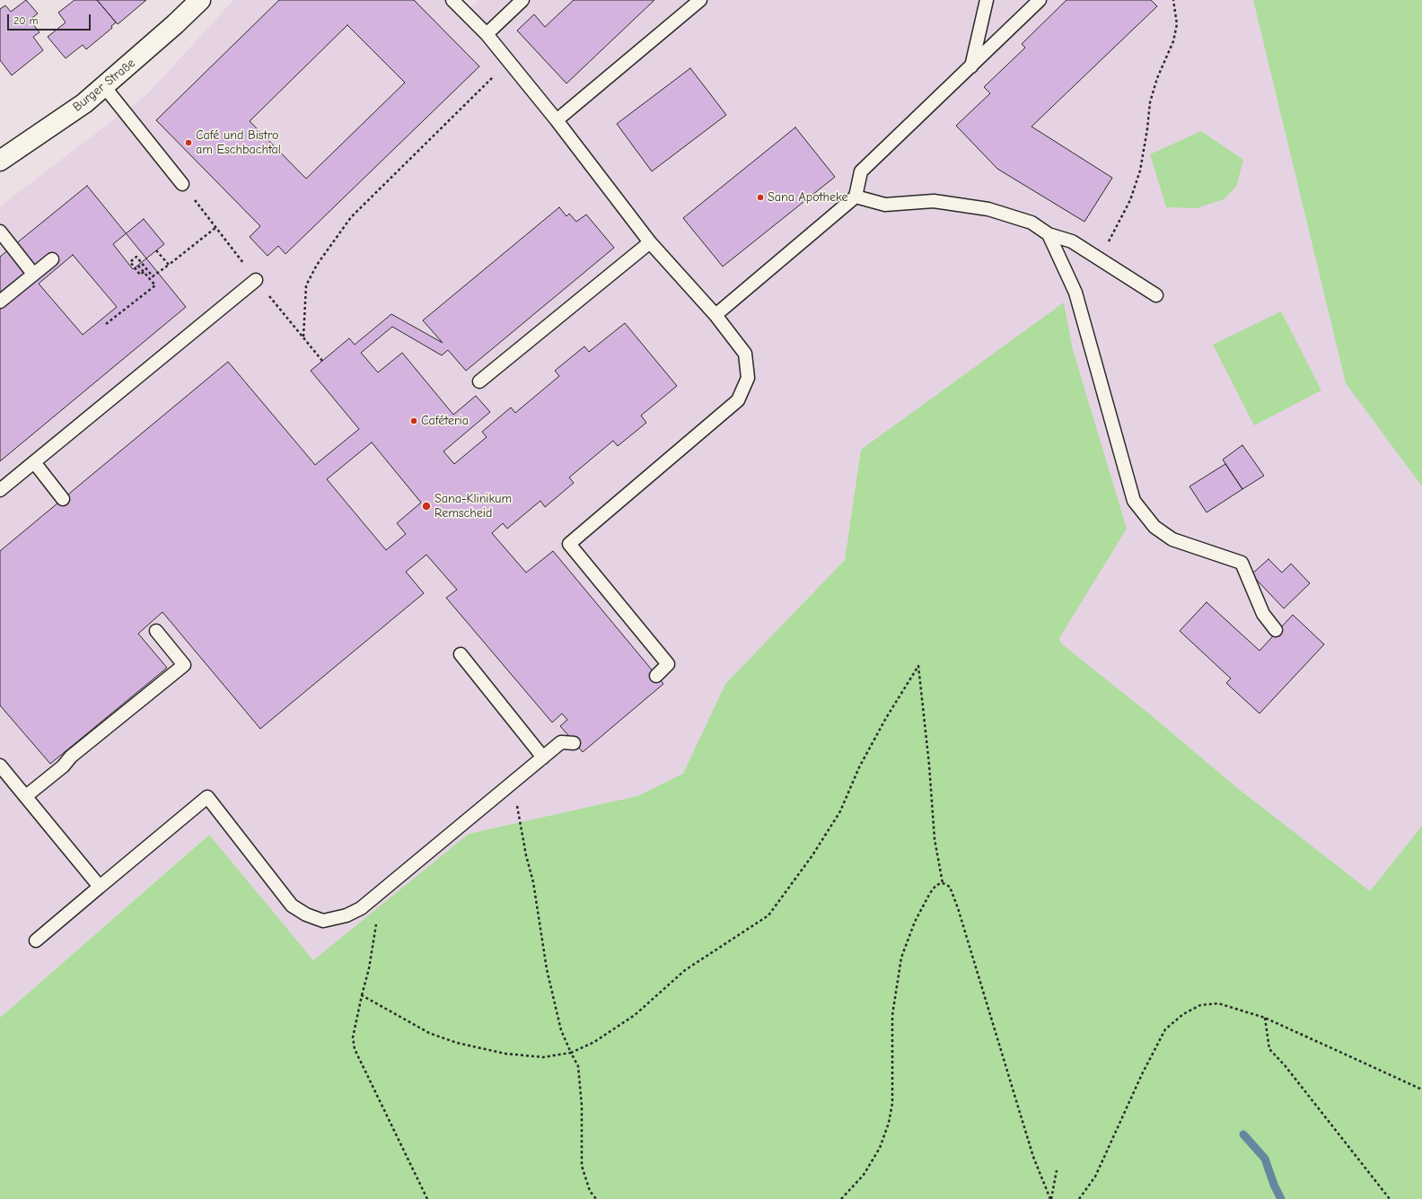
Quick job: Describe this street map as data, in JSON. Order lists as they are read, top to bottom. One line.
{"streets":{"main road":["Burger Straße"]},"places":["Café und Bistro am Eschbachtal","Sana Apotheke","Caféteria","Sana-Klinikum Remscheid"],"scale_bar":"20 m"}
